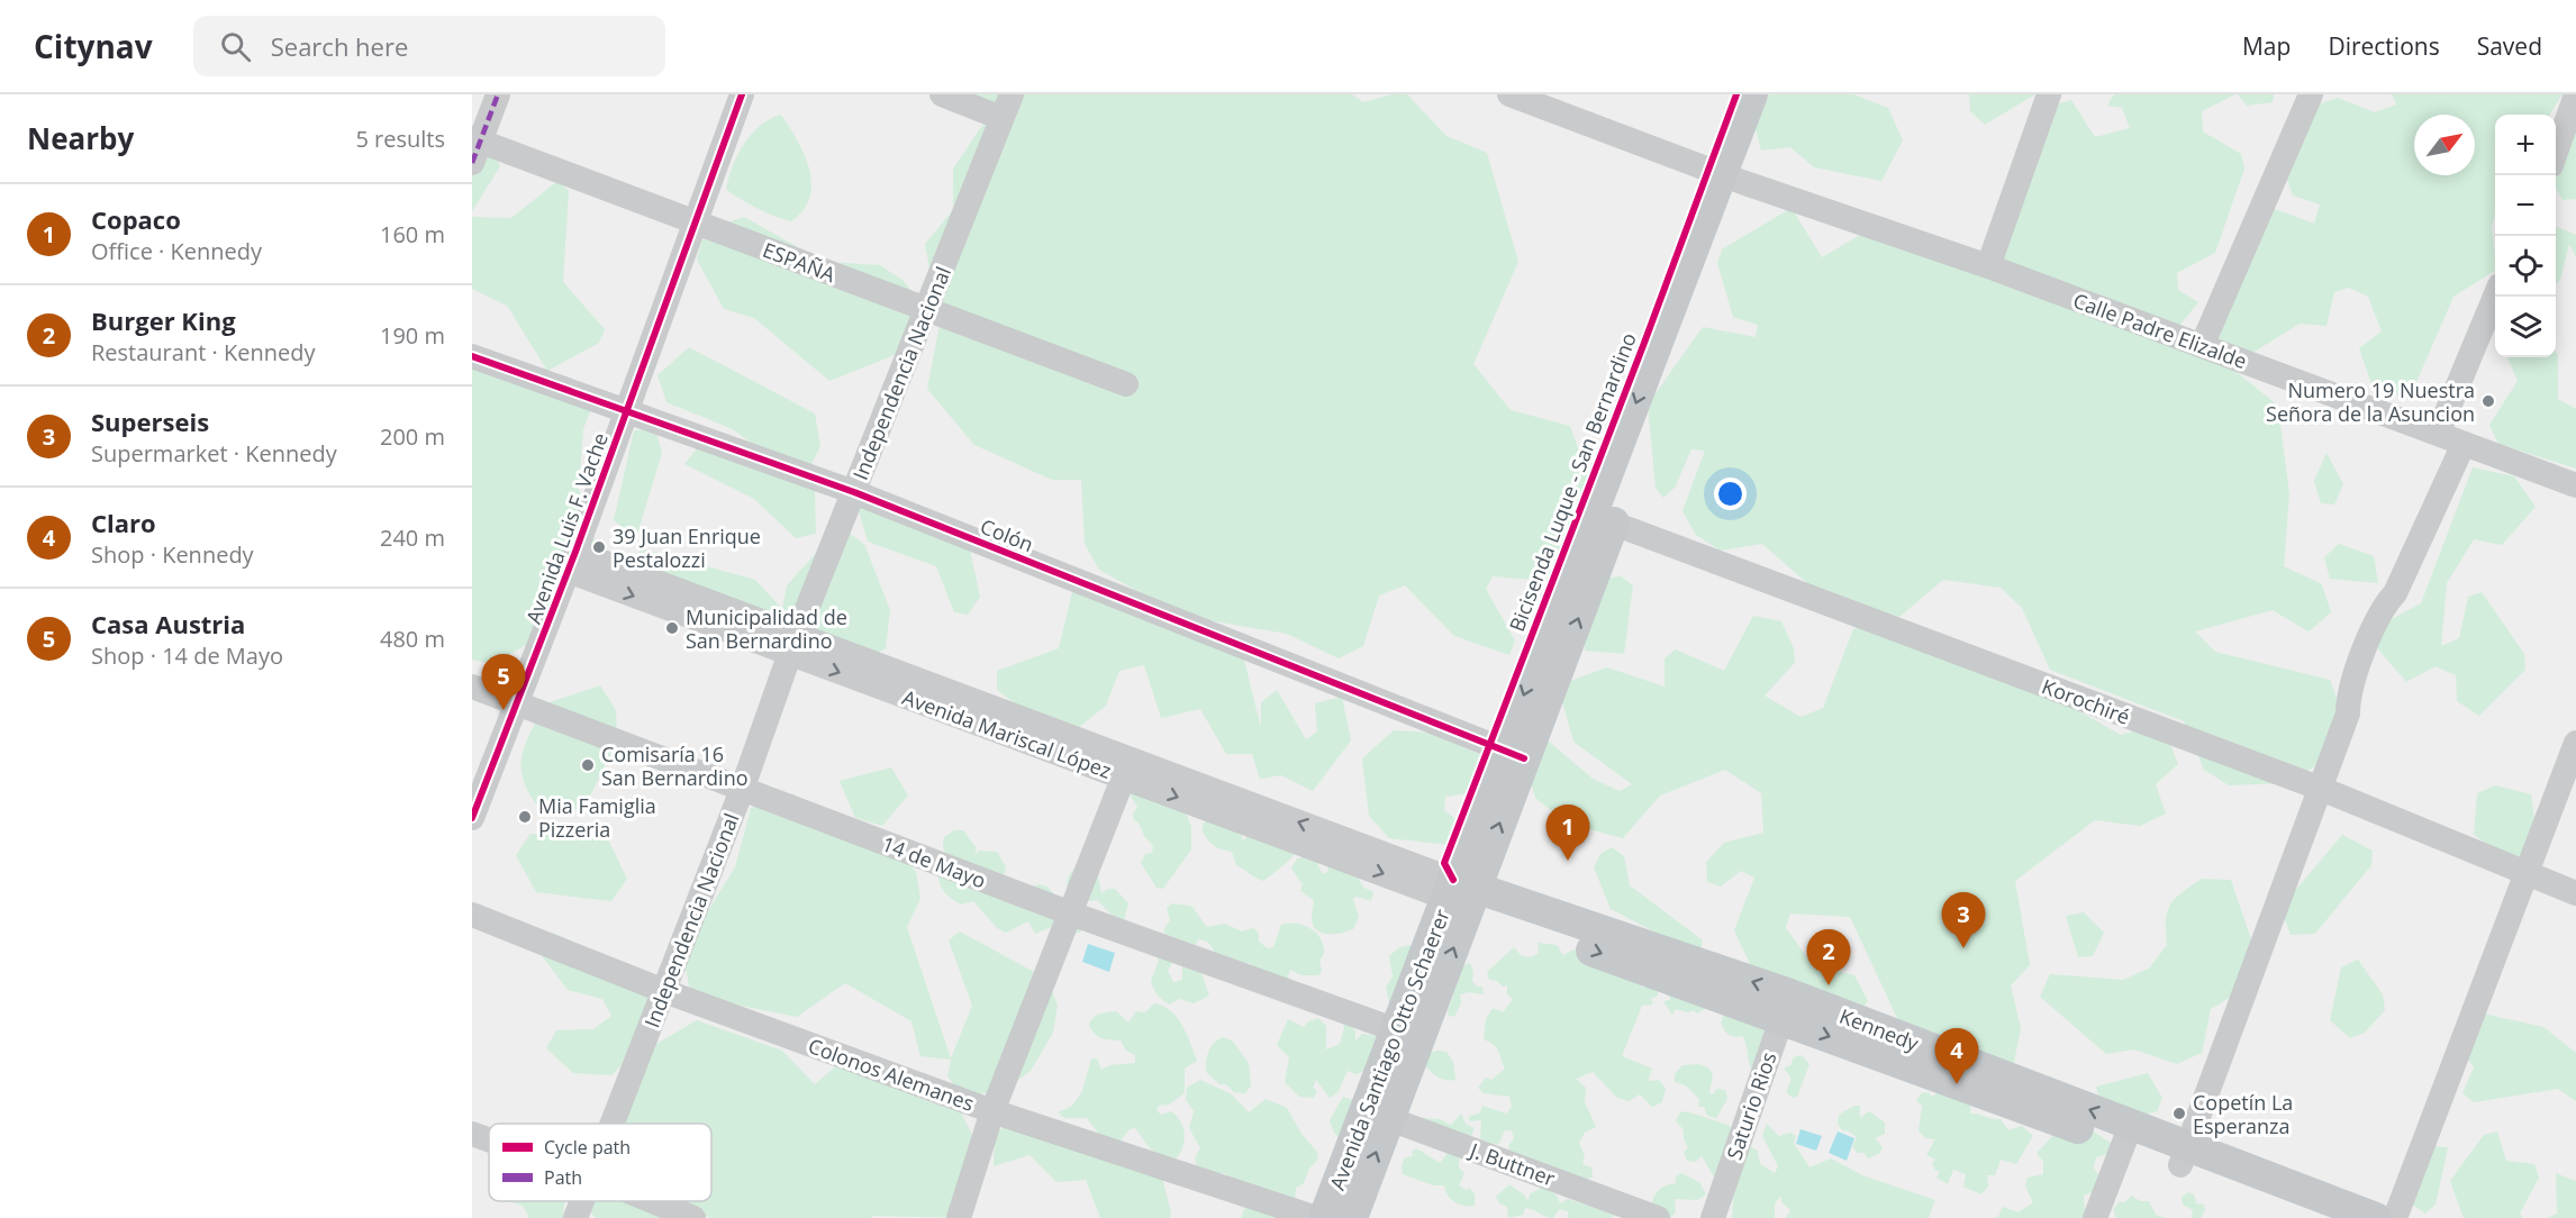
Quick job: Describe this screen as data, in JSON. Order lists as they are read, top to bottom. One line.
{"streets":{"main road":["Kennedy","Avenida Santiago Otto Schaerer"],"street":["ESPAÑA","Calle Padre Elizalde","Independencia Nacional","Avenida Luis F. Vache","Colón","Korochiré","Avenida Mariscal López","14 de Mayo","Colonos Alemanes","Saturio Rios","J. Buttner"],"cycle path":["Bicisenda Luque - San Bernardino"]},"crossings":[["ESPAÑA","Independencia Nacional"],["ESPAÑA","Avenida Luis F. Vache"],["Independencia Nacional","Colón"],["Independencia Nacional","Avenida Mariscal López"],["Independencia Nacional","14 de Mayo"],["Independencia Nacional","Colonos Alemanes"],["Avenida Luis F. Vache","Colón"],["Avenida Luis F. Vache","Avenida Mariscal López"],["Avenida Luis F. Vache","14 de Mayo"],["Avenida Mariscal López","Kennedy"],["Avenida Mariscal López","Avenida Santiago Otto Schaerer"],["14 de Mayo","Avenida Santiago Otto Schaerer"],["Kennedy","Avenida Santiago Otto Schaerer"],["Kennedy","Saturio Rios"],["Avenida Santiago Otto Schaerer","J. Buttner"]],"places":["Numero 19 Nuestra Señora de la Asuncion","39 Juan Enrique Pestalozzi","Municipalidad de San Bernardino","Comisaría 16 San Bernardino","Mia Famiglia Pizzeria","Copetín La Esperanza"],"legend":["Cycle path","Path"],"north":"top right","page":{"header":"Citynav","search":"Search here","nav":["Map","Directions","Saved"],"heading":["Nearby","5 results"],"map_buttons":["+","−"],"list":[{"mark":"1","name":"Copaco","note":"Office · Kennedy","value":"160 m"},{"mark":"2","name":"Burger King","note":"Restaurant · Kennedy","value":"190 m"},{"mark":"3","name":"Superseis","note":"Supermarket · Kennedy","value":"200 m"},{"mark":"4","name":"Claro","note":"Shop · Kennedy","value":"240 m"},{"mark":"5","name":"Casa Austria","note":"Shop · 14 de Mayo","value":"480 m"}],"pins":["5","1","3","2","4"]}}
